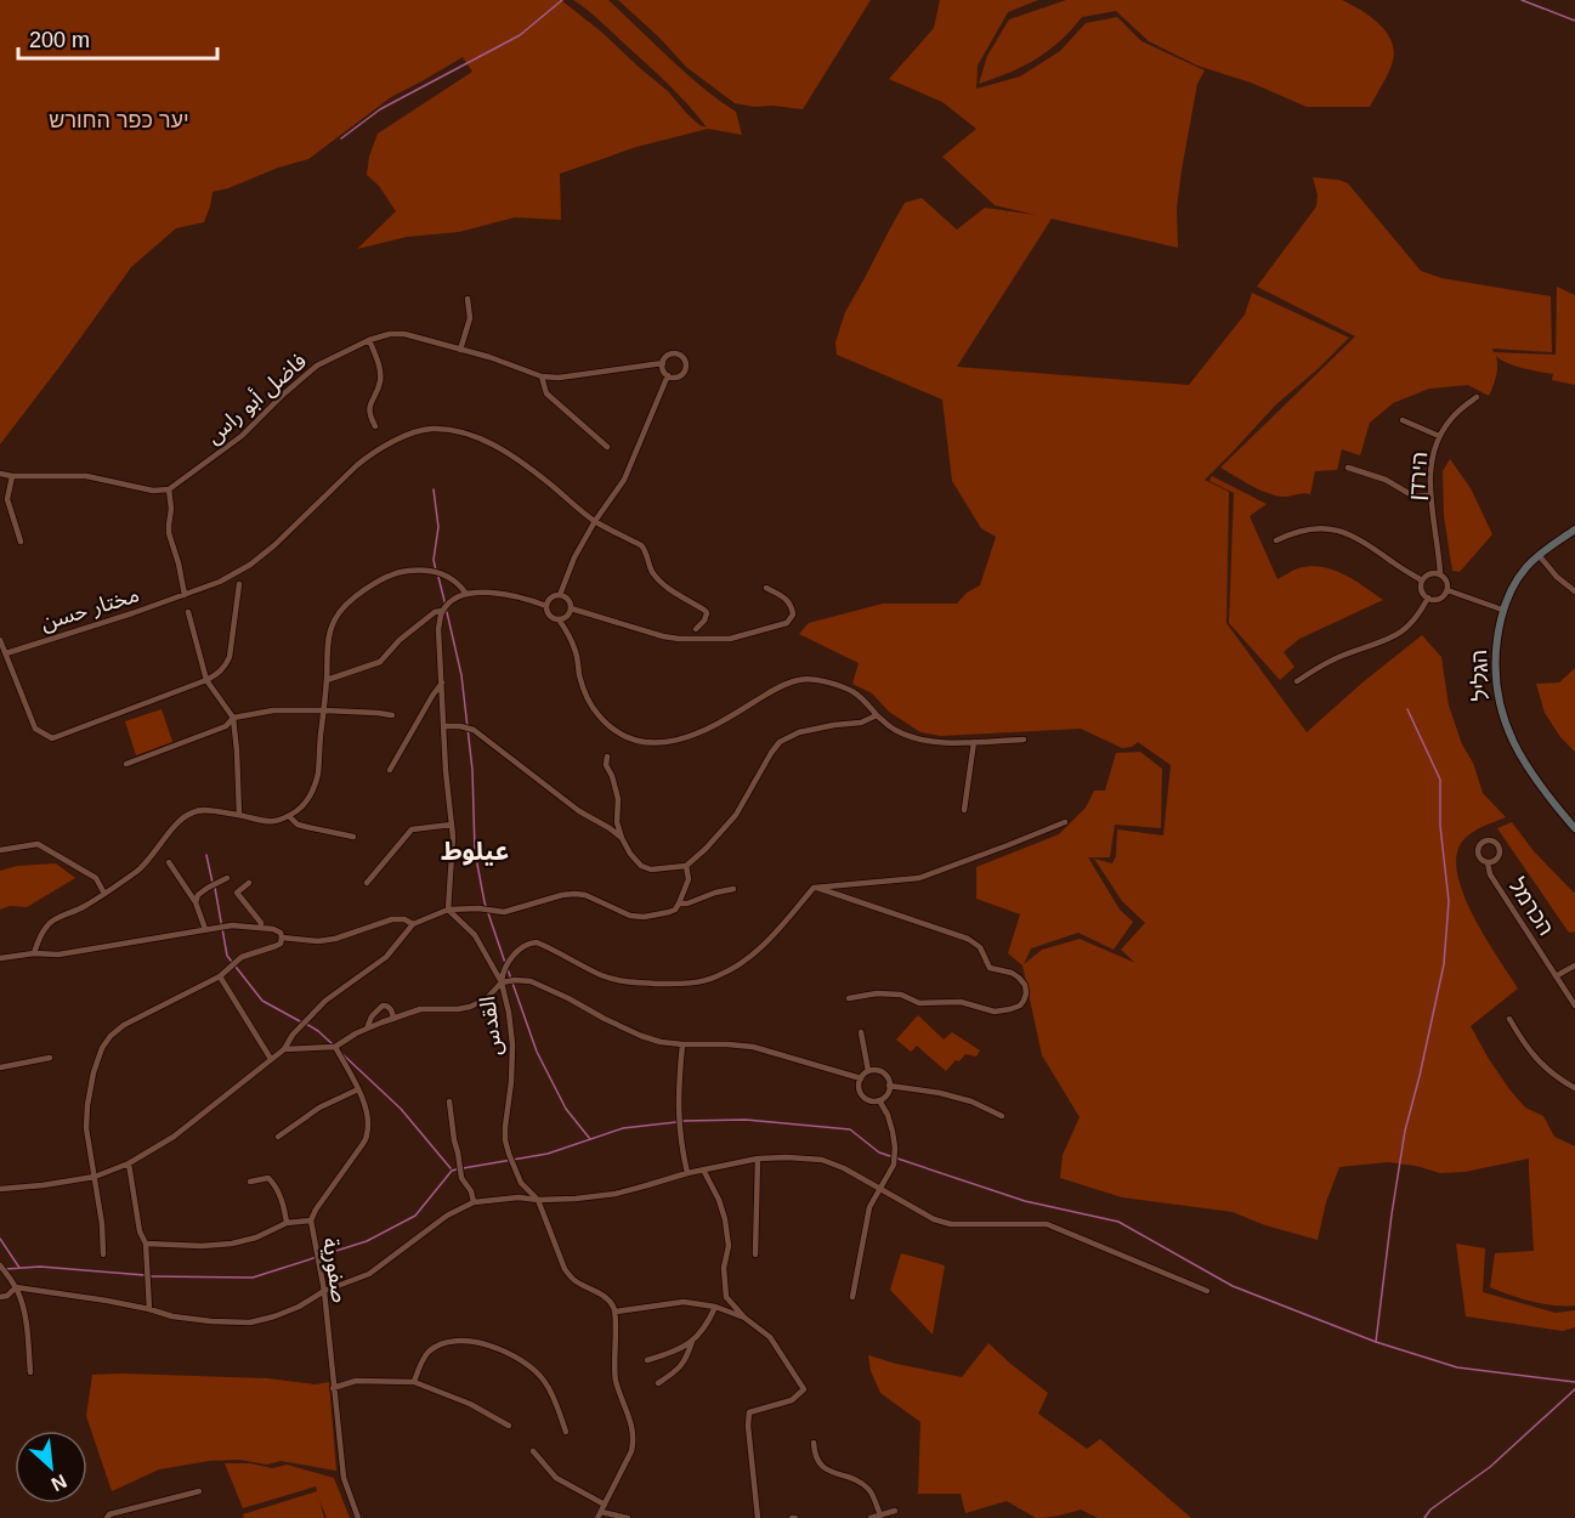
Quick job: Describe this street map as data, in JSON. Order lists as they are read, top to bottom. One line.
{"streets":{"street":["فاضل أبو راس","הירדן","مختار حسن","הגליל","הכרמל","القدس","صفورية"]},"districts":["عيلوط"],"parks":["יער כפר החורש"],"scale_bar":"200 m","north":"bottom right"}
